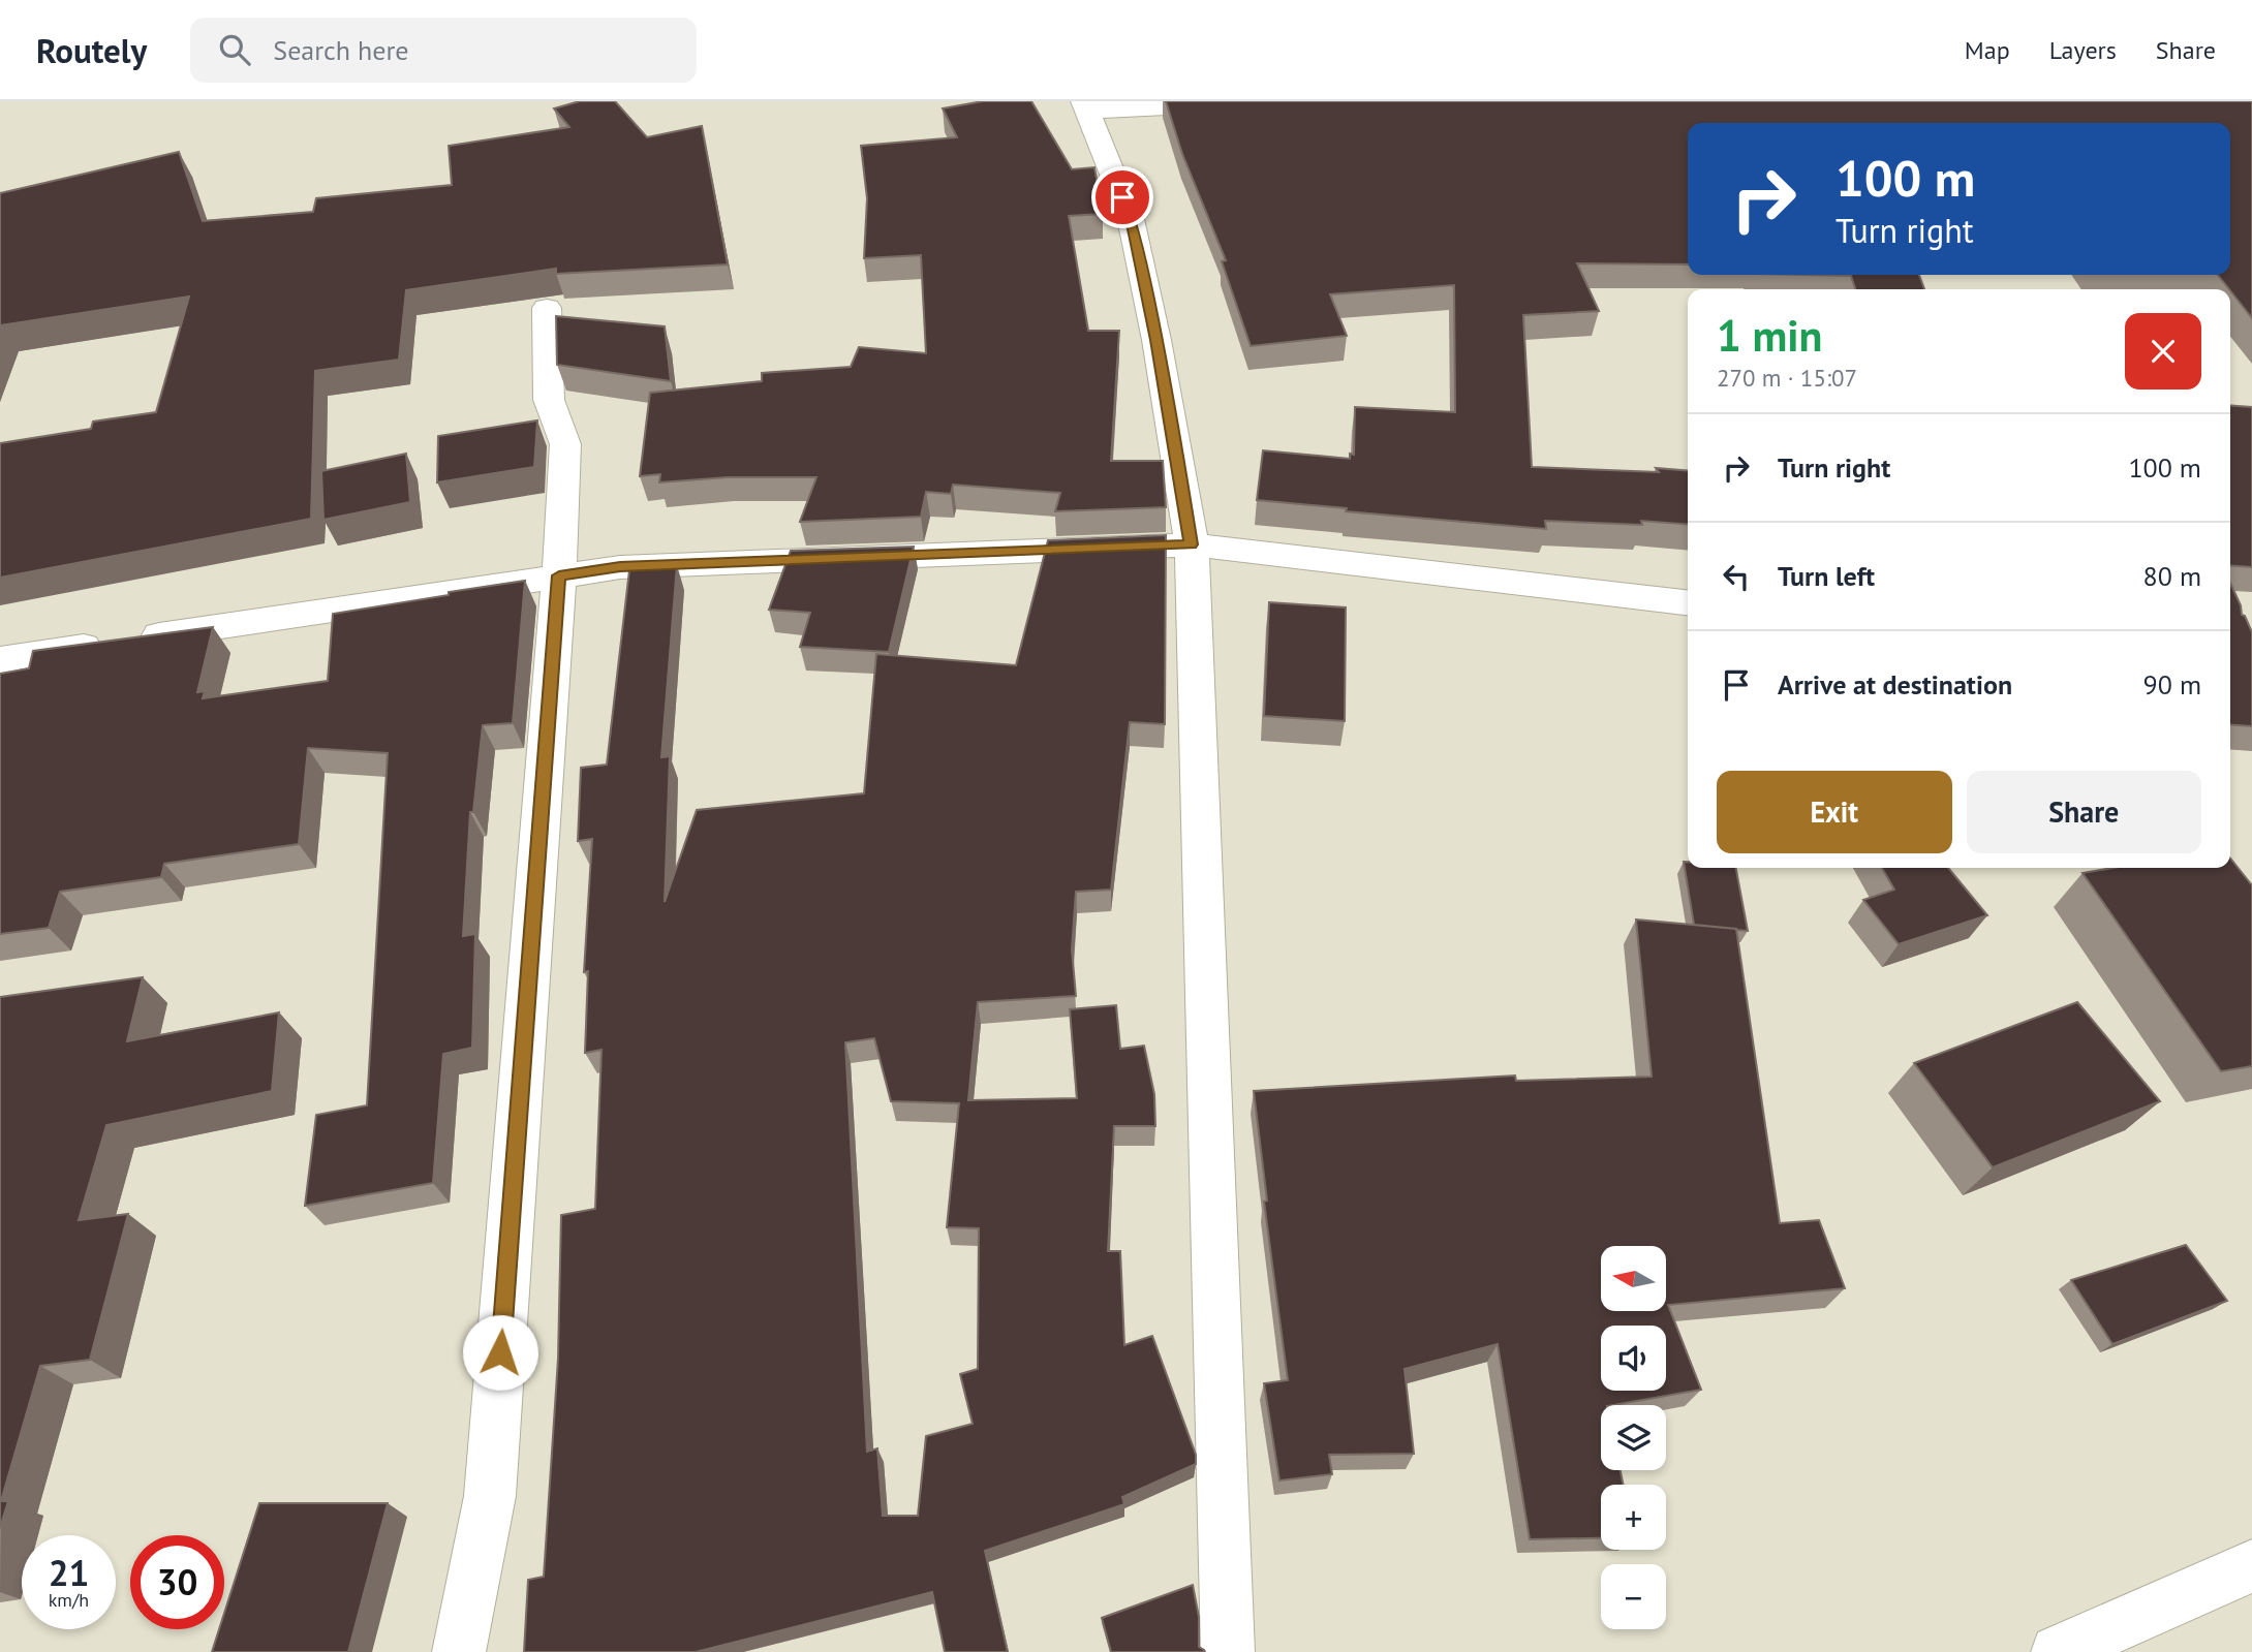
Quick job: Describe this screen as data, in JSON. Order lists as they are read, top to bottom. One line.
{"north":"left","page":{"header":"Routely","search":"Search here","nav":["Map","Layers","Share"],"turn":["100 m","Turn right"],"heading":["1 min","270 m · 15:07"],"list":[{"name":"Turn right","value":"100 m"},{"name":"Turn left","value":"80 m"},{"name":"Arrive at destination","value":"90 m"}],"buttons":["Exit","Share"],"map_buttons":["+","−"],"speed":"21 km/h","limit":"30"}}
